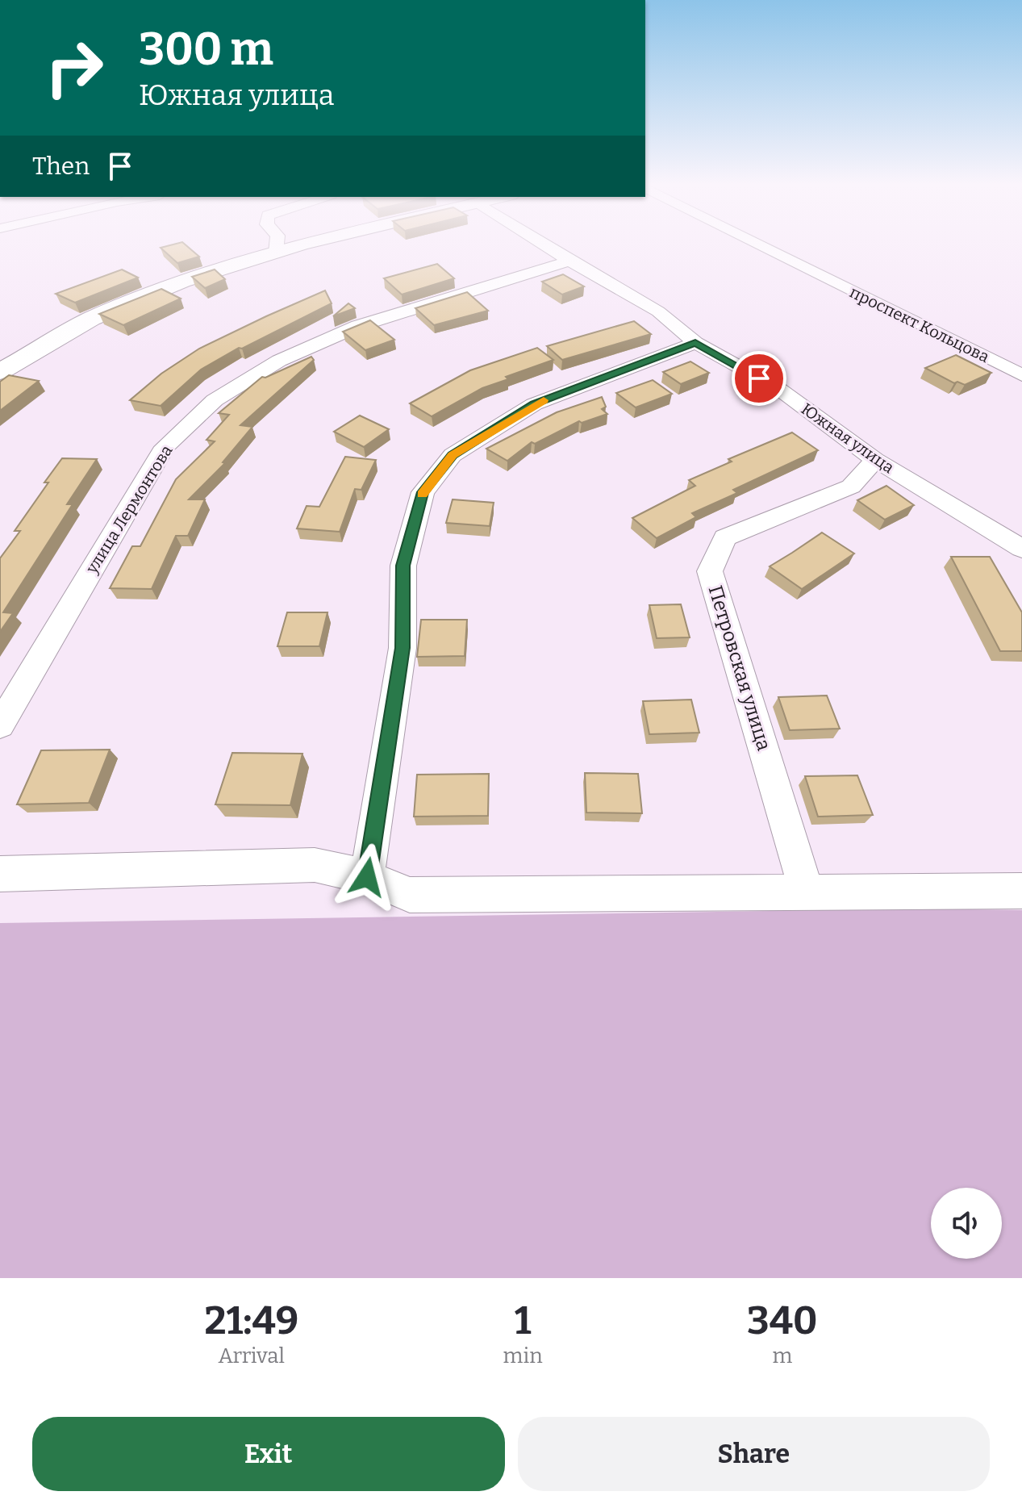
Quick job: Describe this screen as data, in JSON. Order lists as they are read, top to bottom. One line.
{"streets":{"street":["проспект Кольцова","Южная улица","улица Лермонтова","Петровская улица"]},"crossings":[["Южная улица","улица Лермонтова"],["Южная улица","Петровская улица"]],"page":{"turn":["300 m","Южная улица"],"then":"Then","eta":["21:49","Arrival","1","min","340","m"],"buttons":["Exit","Share"]}}
